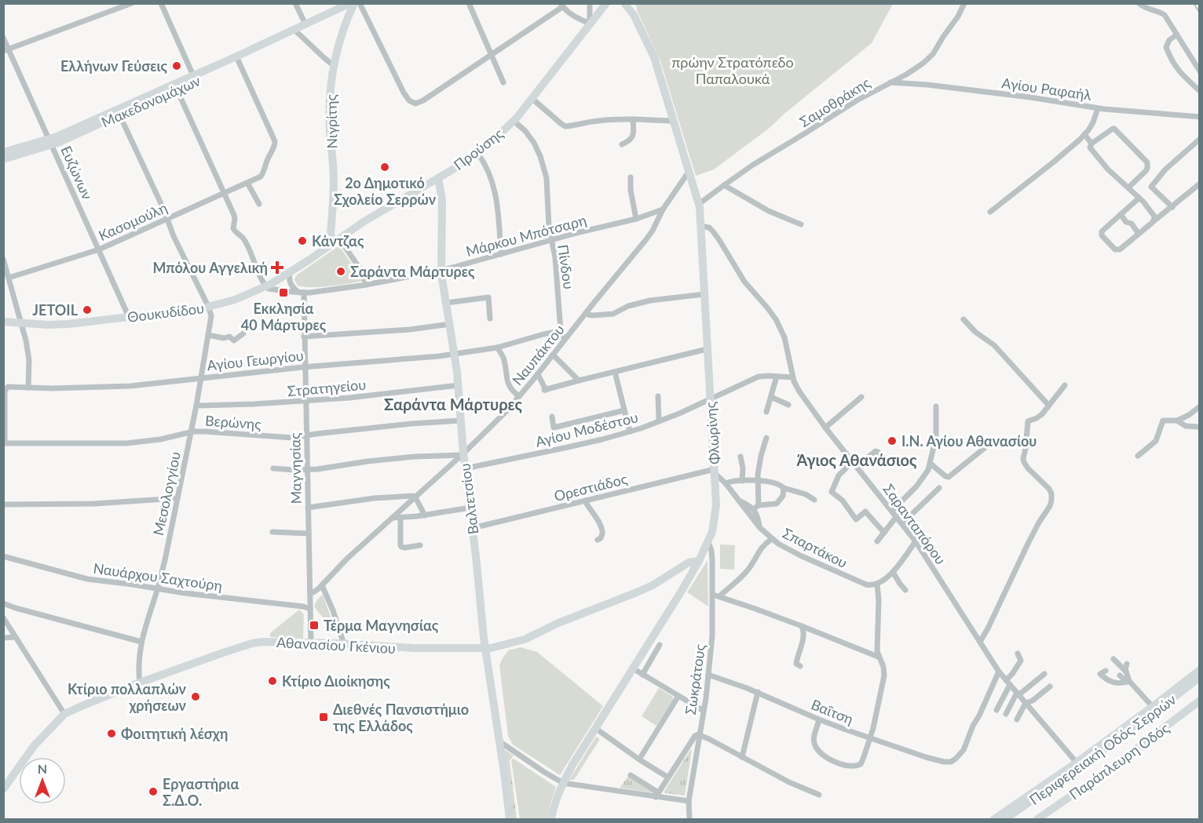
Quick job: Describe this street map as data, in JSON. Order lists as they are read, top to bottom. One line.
{"streets":{"street":["Αγίου Ραφαήλ","Μακεδονομάχων","Σαμοθράκης","Νιγρίτης","Προύσης","Ευζώνων","Κασομούλη","Μάρκου Μπότσαρη","Πίνδου","Θουκυδίδου","Ναυπάκτου","Αγίου Γεωργίου","Στρατηγείου","Βερώνης","Αγίου Μοδέστου","Φλωρίνης","Μαγνησίας","Ορεστιάδος","Μεσολογγίου","Βαλτετσίου","Σαρανταπόρου","Σπαρτάκου","Ναυάρχου Σαχτούρη","Αθανασίου Γκένιου","Σωκράτους","Βαΐτση","Περιφερειακή Οδός Σερρών","Παράπλευρη Οδός"]},"crossings":[["Αγίου Ραφαήλ","Σαμοθράκης"],["Μακεδονομάχων","Ευζώνων"],["Μακεδονομάχων","Κασομούλη"],["Σαμοθράκης","Φλωρίνης"],["Νιγρίτης","Προύσης"],["Προύσης","Πίνδου"],["Προύσης","Θουκυδίδου"],["Προύσης","Βαλτετσίου"],["Ευζώνων","Κασομούλη"],["Ευζώνων","Θουκυδίδου"],["Μάρκου Μπότσαρη","Πίνδου"],["Μάρκου Μπότσαρη","Θουκυδίδου"],["Μάρκου Μπότσαρη","Ναυπάκτου"],["Μάρκου Μπότσαρη","Μαγνησίας"],["Μάρκου Μπότσαρη","Βαλτετσίου"],["Πίνδου","Ναυπάκτου"],["Πίνδου","Αγίου Γεωργίου"],["Θουκυδίδου","Μαγνησίας"],["Θουκυδίδου","Μεσολογγίου"],["Ναυπάκτου","Μαγνησίας"],["Ναυπάκτου","Βαλτετσίου"],["Αγίου Γεωργίου","Βερώνης"],["Αγίου Γεωργίου","Μαγνησίας"],["Αγίου Γεωργίου","Μεσολογγίου"],["Αγίου Γεωργίου","Βαλτετσίου"],["Στρατηγείου","Μαγνησίας"],["Στρατηγείου","Μεσολογγίου"],["Στρατηγείου","Βαλτετσίου"],["Βερώνης","Μαγνησίας"],["Βερώνης","Μεσολογγίου"],["Βερώνης","Βαλτετσίου"],["Αγίου Μοδέστου","Φλωρίνης"],["Αγίου Μοδέστου","Βαλτετσίου"],["Αγίου Μοδέστου","Σαρανταπόρου"],["Φλωρίνης","Ορεστιάδος"],["Φλωρίνης","Σαρανταπόρου"],["Φλωρίνης","Σπαρτάκου"],["Φλωρίνης","Αθανασίου Γκένιου"],["Φλωρίνης","Σωκράτους"],["Μαγνησίας","Ναυάρχου Σαχτούρη"],["Μαγνησίας","Αθανασίου Γκένιου"],["Ορεστιάδος","Βαλτετσίου"],["Ορεστιάδος","Σπαρτάκου"],["Μεσολογγίου","Ναυάρχου Σαχτούρη"],["Μεσολογγίου","Αθανασίου Γκένιου"],["Βαλτετσίου","Αθανασίου Γκένιου"],["Σαρανταπόρου","Βαΐτση"],["Σαρανταπόρου","Παράπλευρη Οδός"],["Σωκράτους","Βαΐτση"]],"districts":["Σαράντα Μάρτυρες","Άγιος Αθανάσιος"],"parks":["πρώην Στρατόπεδο Παπαλουκά"],"places":{"other":["Ελλήνων Γεύσεις","2ο Δημοτικό Σχολείο Σερρών","Κάντζας","Σαράντα Μάρτυρες","JETOIL","Ι.Ν. Αγίου Αθανασίου","Κτίριο Διοίκησης","Κτίριο πολλαπλών χρήσεων","Φοιτητική λέσχη","Εργαστήρια Σ.Δ.Ο."],"health":["Μπόλου Αγγελική"],"transit":["Εκκλησία 40 Μάρτυρες","Τέρμα Μαγνησίας","Διεθνές Πανσιστήμιο της Ελλάδος"]},"north":"top"}
